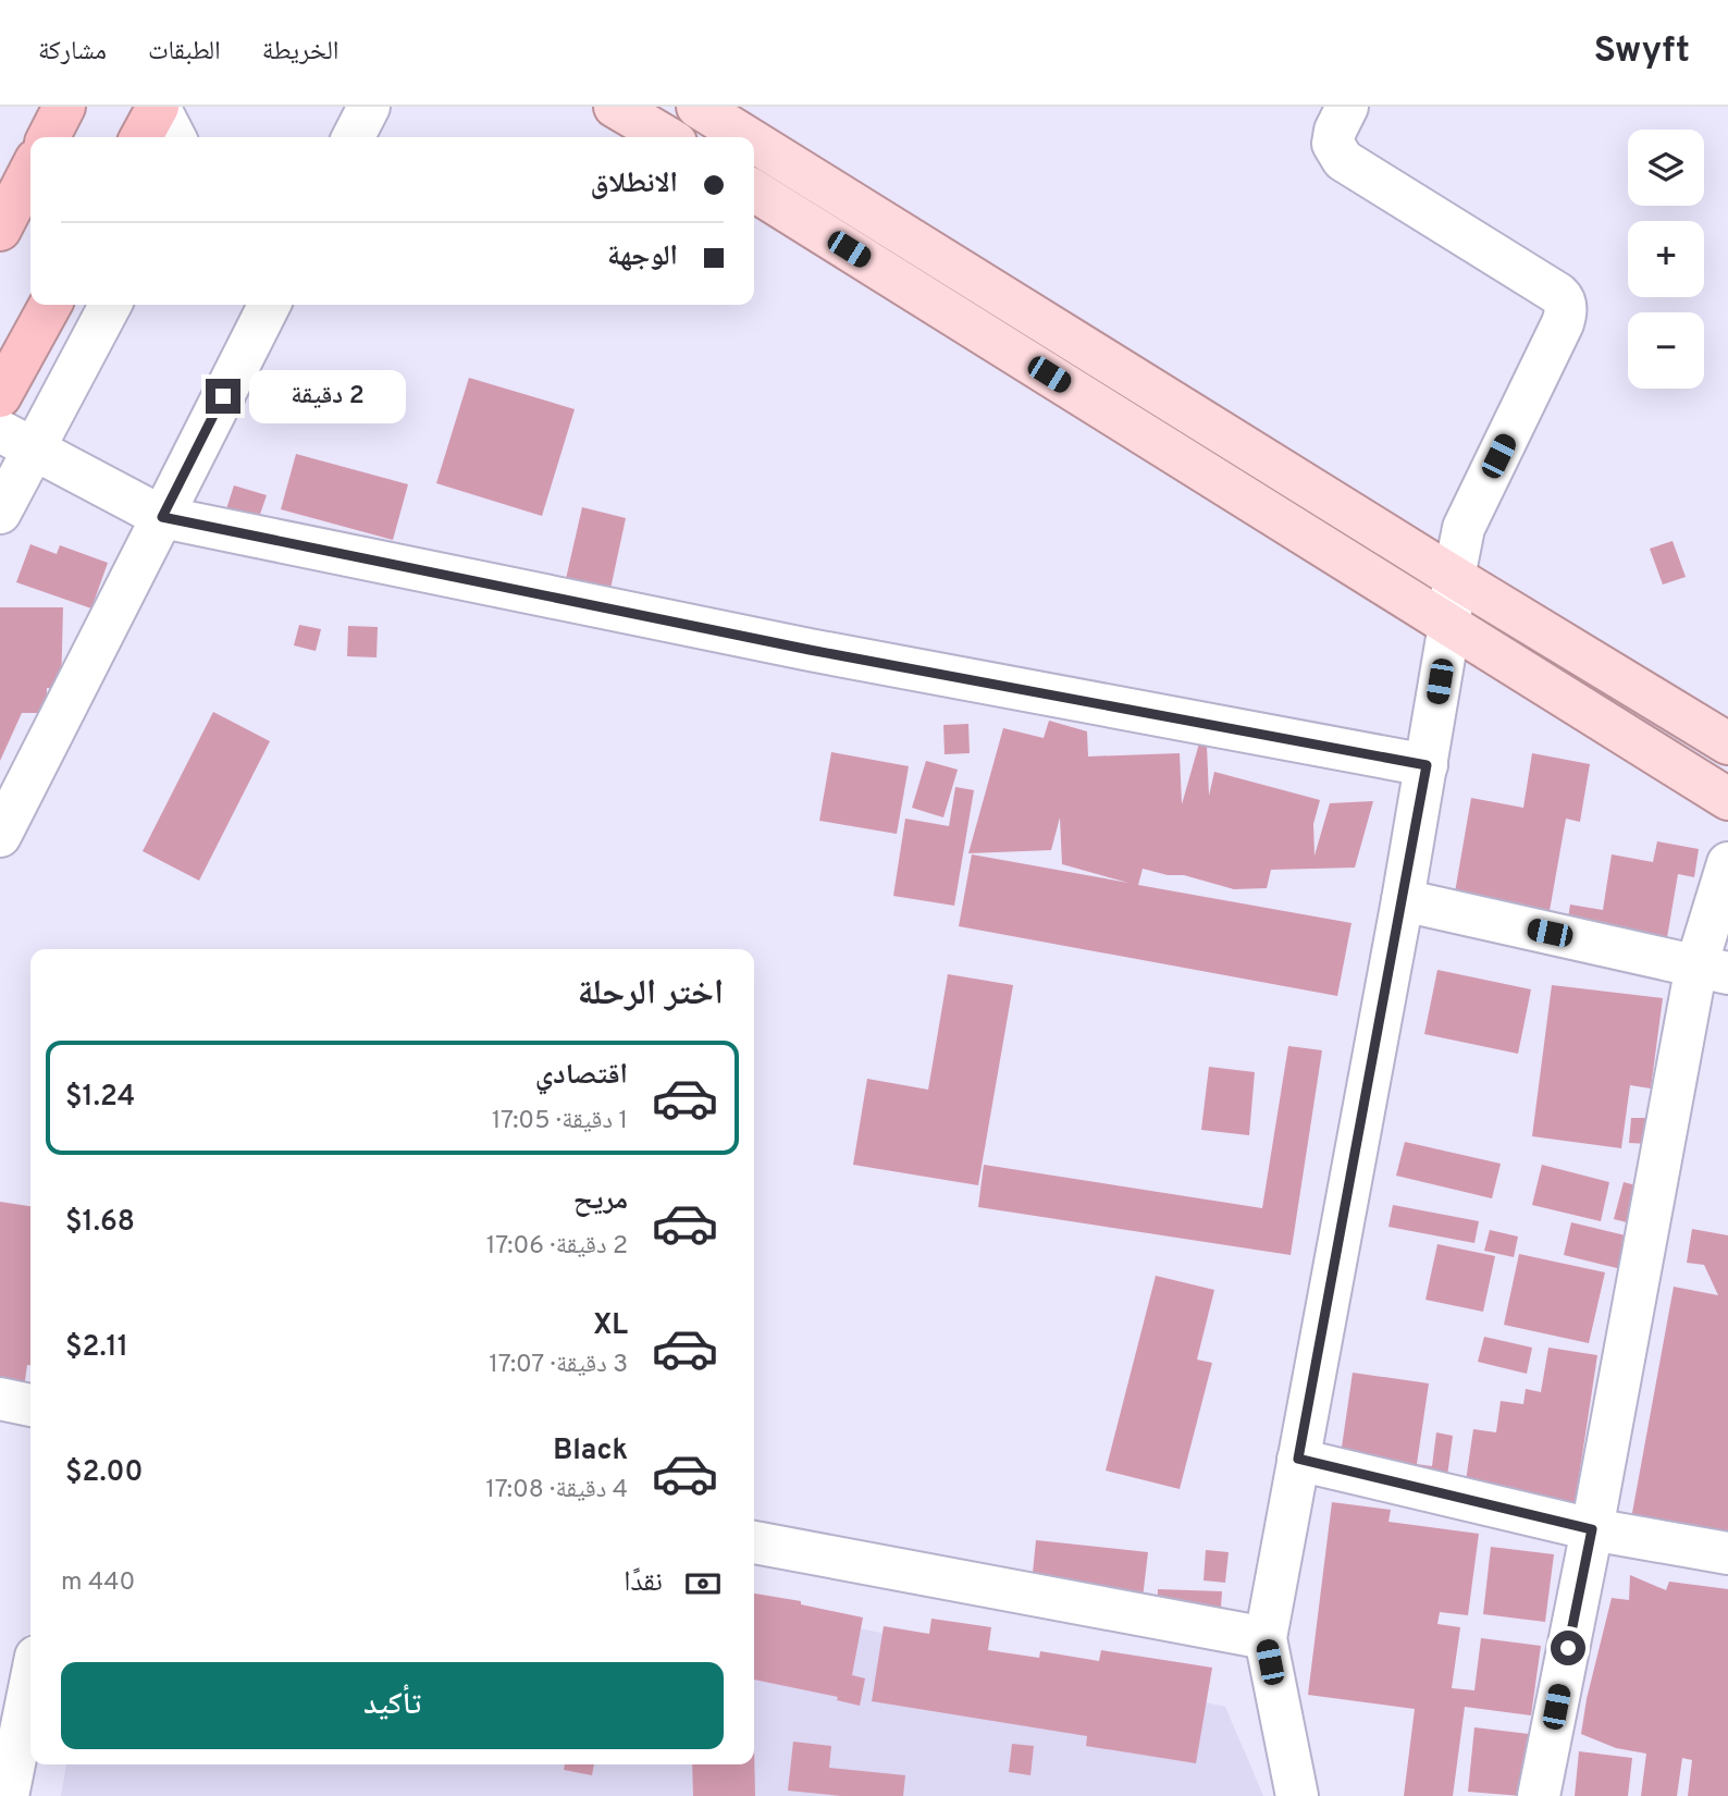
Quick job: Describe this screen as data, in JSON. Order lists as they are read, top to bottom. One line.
{"page":{"header":"Swyft","nav":["الخريطة","الطبقات","مشاركة"],"map_buttons":["+","−"],"banner":["الانطلاق","الوجهة"],"bubble":"2 دقيقة","heading":"اختر الرحلة","list":[{"name":"اقتصادي","note":"1 دقيقة · 17:05","value":"$1.24"},{"name":"مريح","note":"2 دقيقة · 17:06","value":"$1.68"},{"name":"XL","note":"3 دقيقة · 17:07","value":"$2.11"},{"name":"Black","note":"4 دقيقة · 17:08","value":"$2.00"}],"pay":["نقدًا","440 m"],"buttons":"تأكيد"}}
